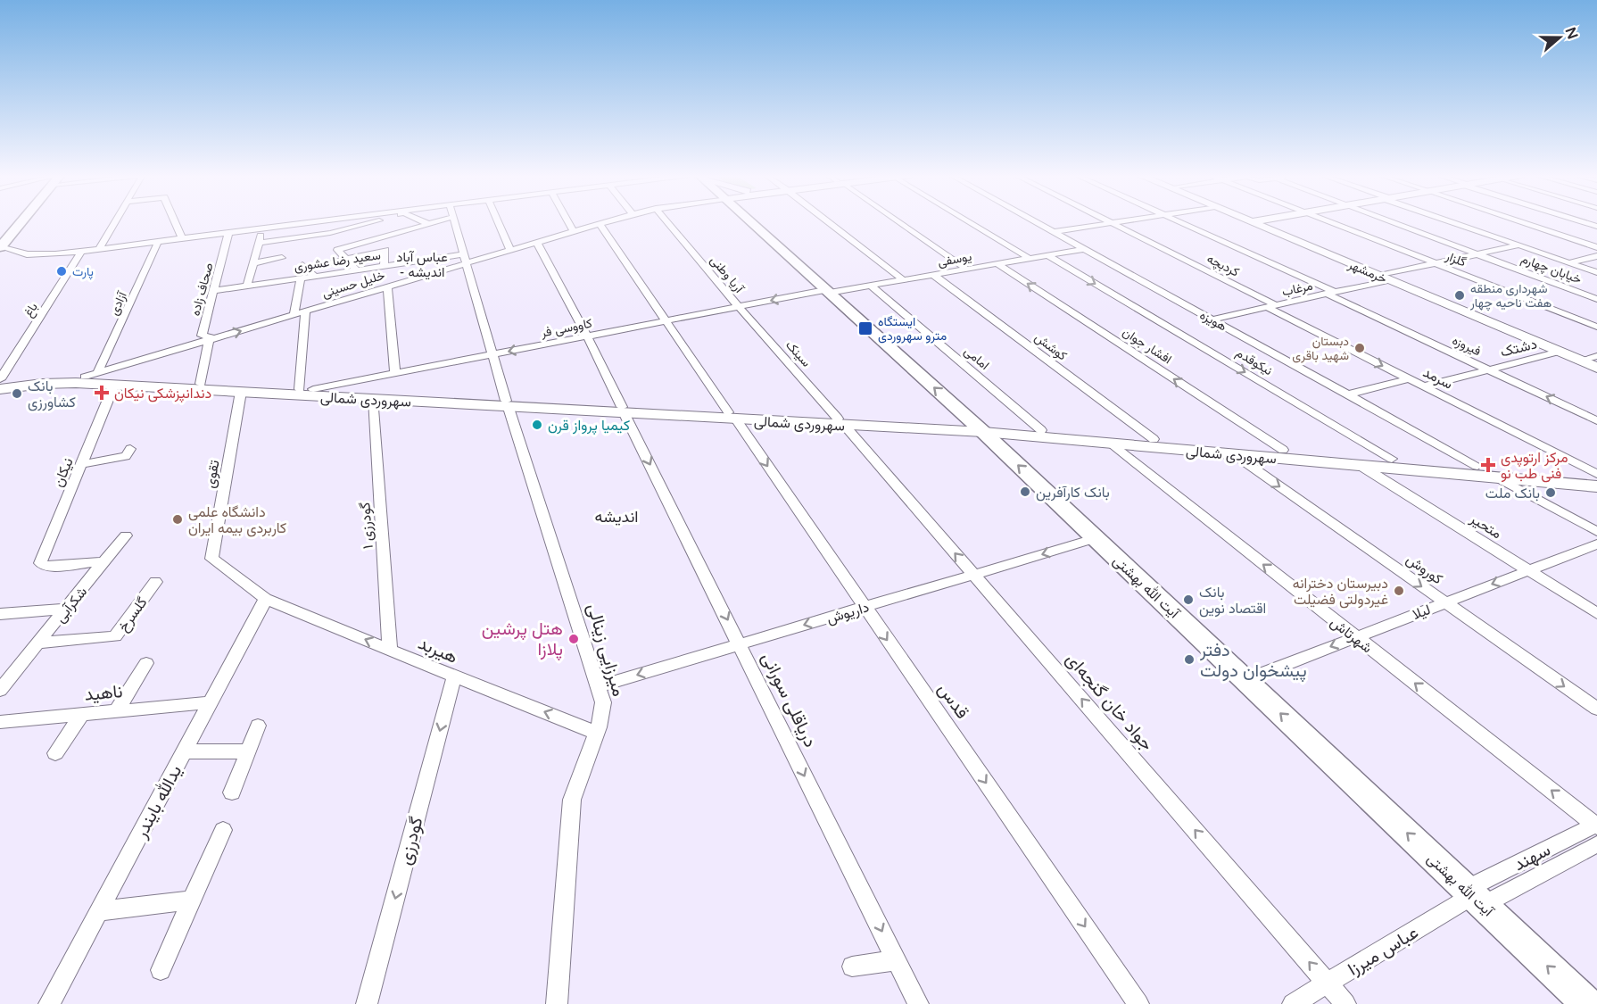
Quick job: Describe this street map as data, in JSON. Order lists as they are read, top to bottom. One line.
{"streets":{"main road":["خرمشهر","سهروردی شمالی","آیت الله بهشتی"],"street":["یوسفی","گلزار","سعید رضا عشوری","کردبچه","خیابان چهارم","آریا وطنی","خلیل حسینی","مرغاب","صحاف زاده","آزادی","باغ","هویزه","کاووسی فر","افشار جوان","فیروزه","کوشش","دشتک","سینک","امامی","نیکوقدم","سرمد","نیکان","تقوی","گودرزی ۱","متحیر","کوروش","شکرآبی","لیلا","داریوش","گلسرخ","شهرتاش","هیربد","میرزایی زینالی","ناهید","دریاقلی سورانی","قدس","جواد خان گنجه‌ای","یدالله بایندر","گودرزی","سهند","عباس میرزا"]},"crossings":[["یوسفی","هویزه"],["یوسفی","کاووسی فر"],["یوسفی","افشار جوان"],["یوسفی","کوشش"],["یوسفی","امامی"],["یوسفی","نیکوقدم"],["یوسفی","آیت الله بهشتی"],["گلزار","مرغاب"],["سعید رضا عشوری","خلیل حسینی"],["سعید رضا عشوری","صحاف زاده"],["سعید رضا عشوری","میرزایی زینالی"],["کردبچه","مرغاب"],["کردبچه","سرمد"],["خیابان چهارم","مرغاب"],["خرمشهر","مرغاب"],["خرمشهر","دشتک"],["آریا وطنی","کاووسی فر"],["آریا وطنی","سینک"],["خلیل حسینی","صحاف زاده"],["خلیل حسینی","آزادی"],["خلیل حسینی","سهروردی شمالی"],["خلیل حسینی","میرزایی زینالی"],["خلیل حسینی","دریاقلی سورانی"],["خلیل حسینی","قدس"],["مرغاب","هویزه"],["مرغاب","فیروزه"],["مرغاب","سرمد"],["صحاف زاده","سهروردی شمالی"],["آزادی","سهروردی شمالی"],["باغ","سهروردی شمالی"],["هویزه","سهروردی شمالی"],["کاووسی فر","سینک"],["کاووسی فر","سهروردی شمالی"],["کاووسی فر","آیت الله بهشتی"],["کاووسی فر","میرزایی زینالی"],["کاووسی فر","دریاقلی سورانی"],["کاووسی فر","قدس"],["افشار جوان","سهروردی شمالی"],["فیروزه","دشتک"],["کوشش","سهروردی شمالی"],["دشتک","سرمد"],["سینک","سهروردی شمالی"],["سینک","جواد خان گنجه‌ای"],["امامی","سهروردی شمالی"],["نیکوقدم","سهروردی شمالی"],["سرمد","سهروردی شمالی"],["سهروردی شمالی","نیکان"],["سهروردی شمالی","تقوی"],["سهروردی شمالی","گودرزی ۱"],["سهروردی شمالی","متحیر"],["سهروردی شمالی","کوروش"],["سهروردی شمالی","آیت الله بهشتی"],["سهروردی شمالی","شهرتاش"],["سهروردی شمالی","میرزایی زینالی"],["سهروردی شمالی","دریاقلی سورانی"],["سهروردی شمالی","قدس"],["سهروردی شمالی","جواد خان گنجه‌ای"],["نیکان","شکرآبی"],["تقوی","هیربد"],["تقوی","یدالله بایندر"],["گودرزی ۱","هیربد"],["متحیر","لیلا"],["کوروش","لیلا"],["آیت الله بهشتی","لیلا"],["آیت الله بهشتی","داریوش"],["آیت الله بهشتی","سهند"],["آیت الله بهشتی","عباس میرزا"],["شکرآبی","گلسرخ"],["لیلا","شهرتاش"],["داریوش","میرزایی زینالی"],["داریوش","دریاقلی سورانی"],["داریوش","قدس"],["داریوش","جواد خان گنجه‌ای"],["شهرتاش","سهند"],["هیربد","میرزایی زینالی"],["هیربد","یدالله بایندر"],["هیربد","گودرزی"],["ناهید","یدالله بایندر"],["جواد خان گنجه‌ای","عباس میرزا"],["سهند","عباس میرزا"]],"one_way":["افشار جوان","نیکوقدم","سرمد","کوروش","آیت الله بهشتی","لیلا","داریوش","شهرتاش","هیربد","دریاقلی سورانی","قدس","جواد خان گنجه‌ای","گودرزی"],"districts":["عباس آباد - اندیشه","اندیشه"],"places":{"other":["پارت","شهرداری منطقه هفت ناحیه چهار","دبستان شهید باقری","بانک کشاورزی","کیمیا پرواز قرن","بانک کارآفرین","بانک ملت","دانشگاه علمی کاربردی بیمه ایران","دبيرستان دخترانه غیردولتی فضیلت","بانک اقتصاد نوین","هتل پرشین پلازا","دفتر پیشخوان دولت"],"transit":["ایستگاه مترو سهروردی"],"health":["دندانپزشکی نیکان","مرکز ارتوپدی فنی طب نو"]},"north":"right"}
